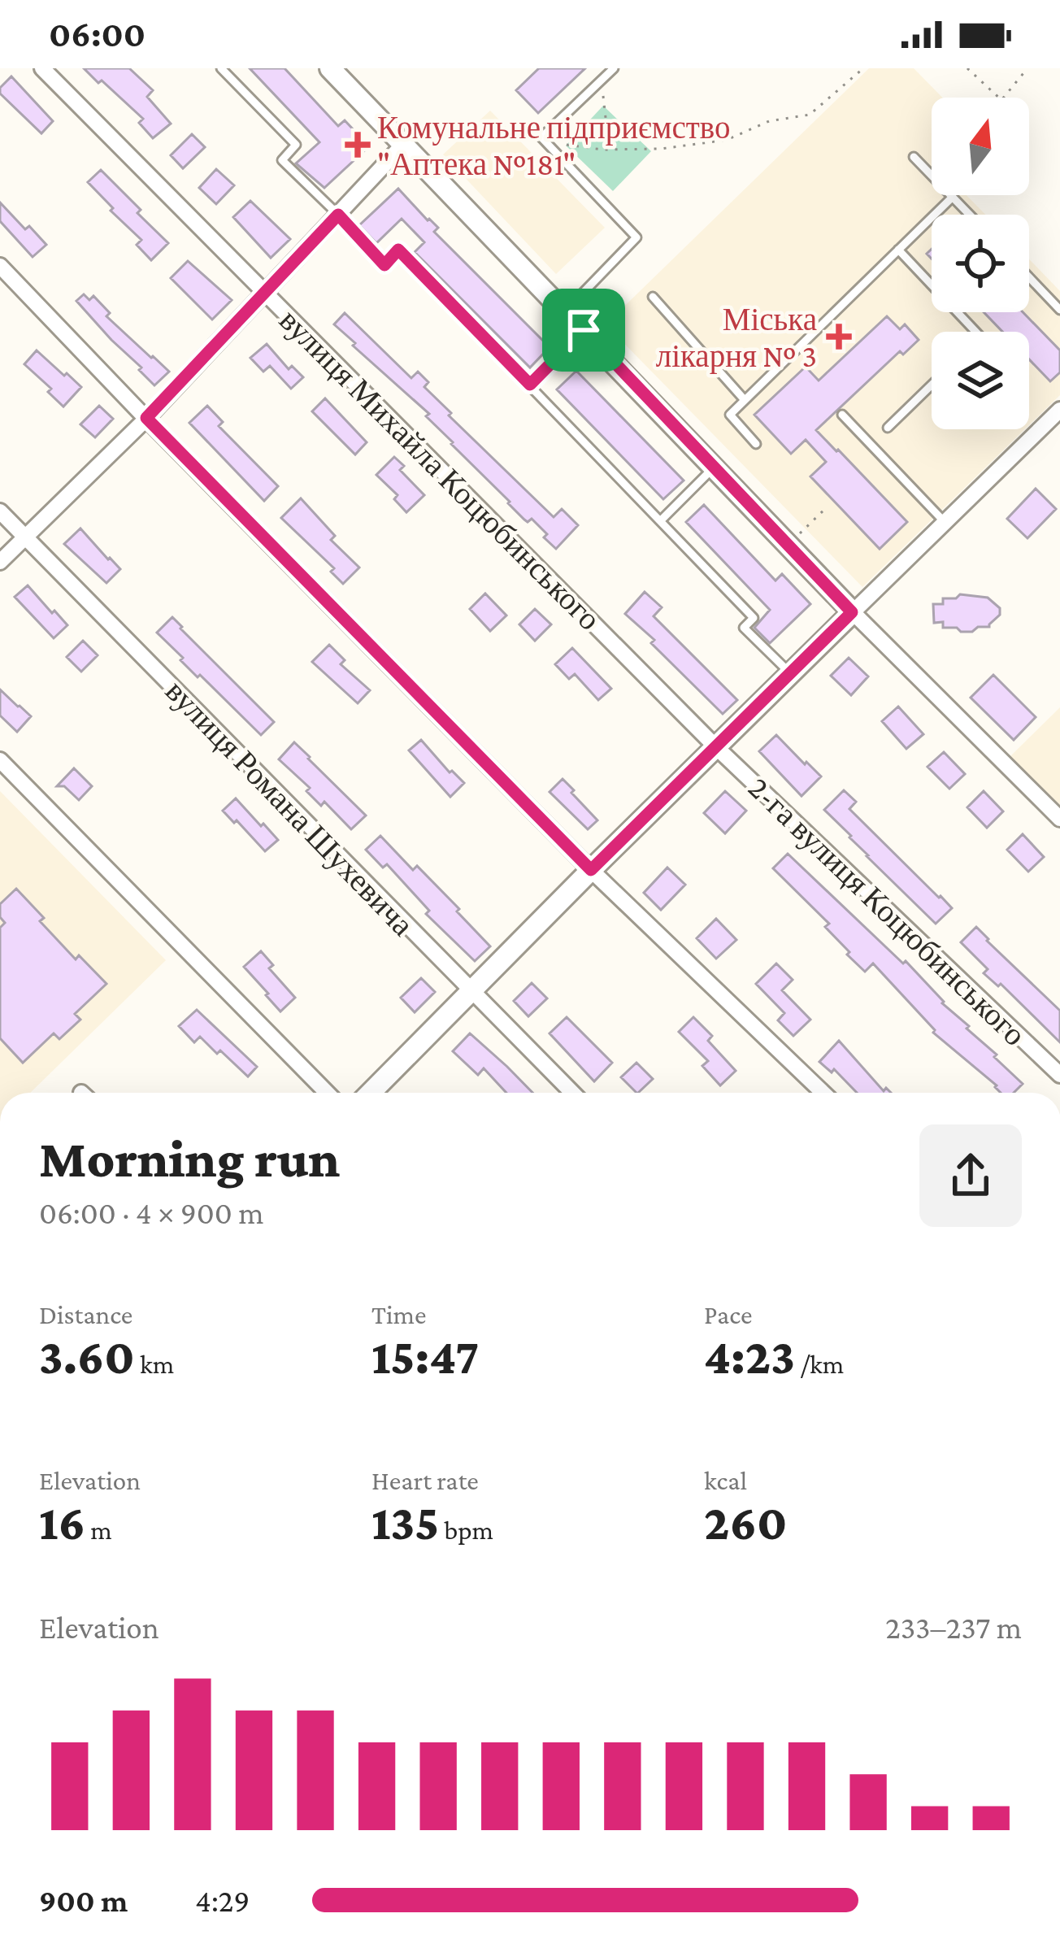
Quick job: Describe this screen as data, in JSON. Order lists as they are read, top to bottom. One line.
{"streets":{"street":["вулиця Михайла Коцюбинського","вулиця Романа Шухевича","2-га вулиця Коцюбинського"]},"crossings":[["вулиця Михайла Коцюбинського","2-га вулиця Коцюбинського"]],"places":{"health":["Комунальне підприємство \"Аптека №181\"","Міська лікарня № 3"]},"north":"top","page":{"status":"06:00","heading":["Morning run","06:00 · 4 × 900 m"],"stats":[["Distance","3.60 km"],["Time","15:47"],["Pace","4:23 /km"],["Elevation","16 m"],["Heart rate","135 bpm"],["kcal","260"]],"chart":["Elevation","233–237 m"],"list":[{"name":"900 m","note":"4:29"}]}}
